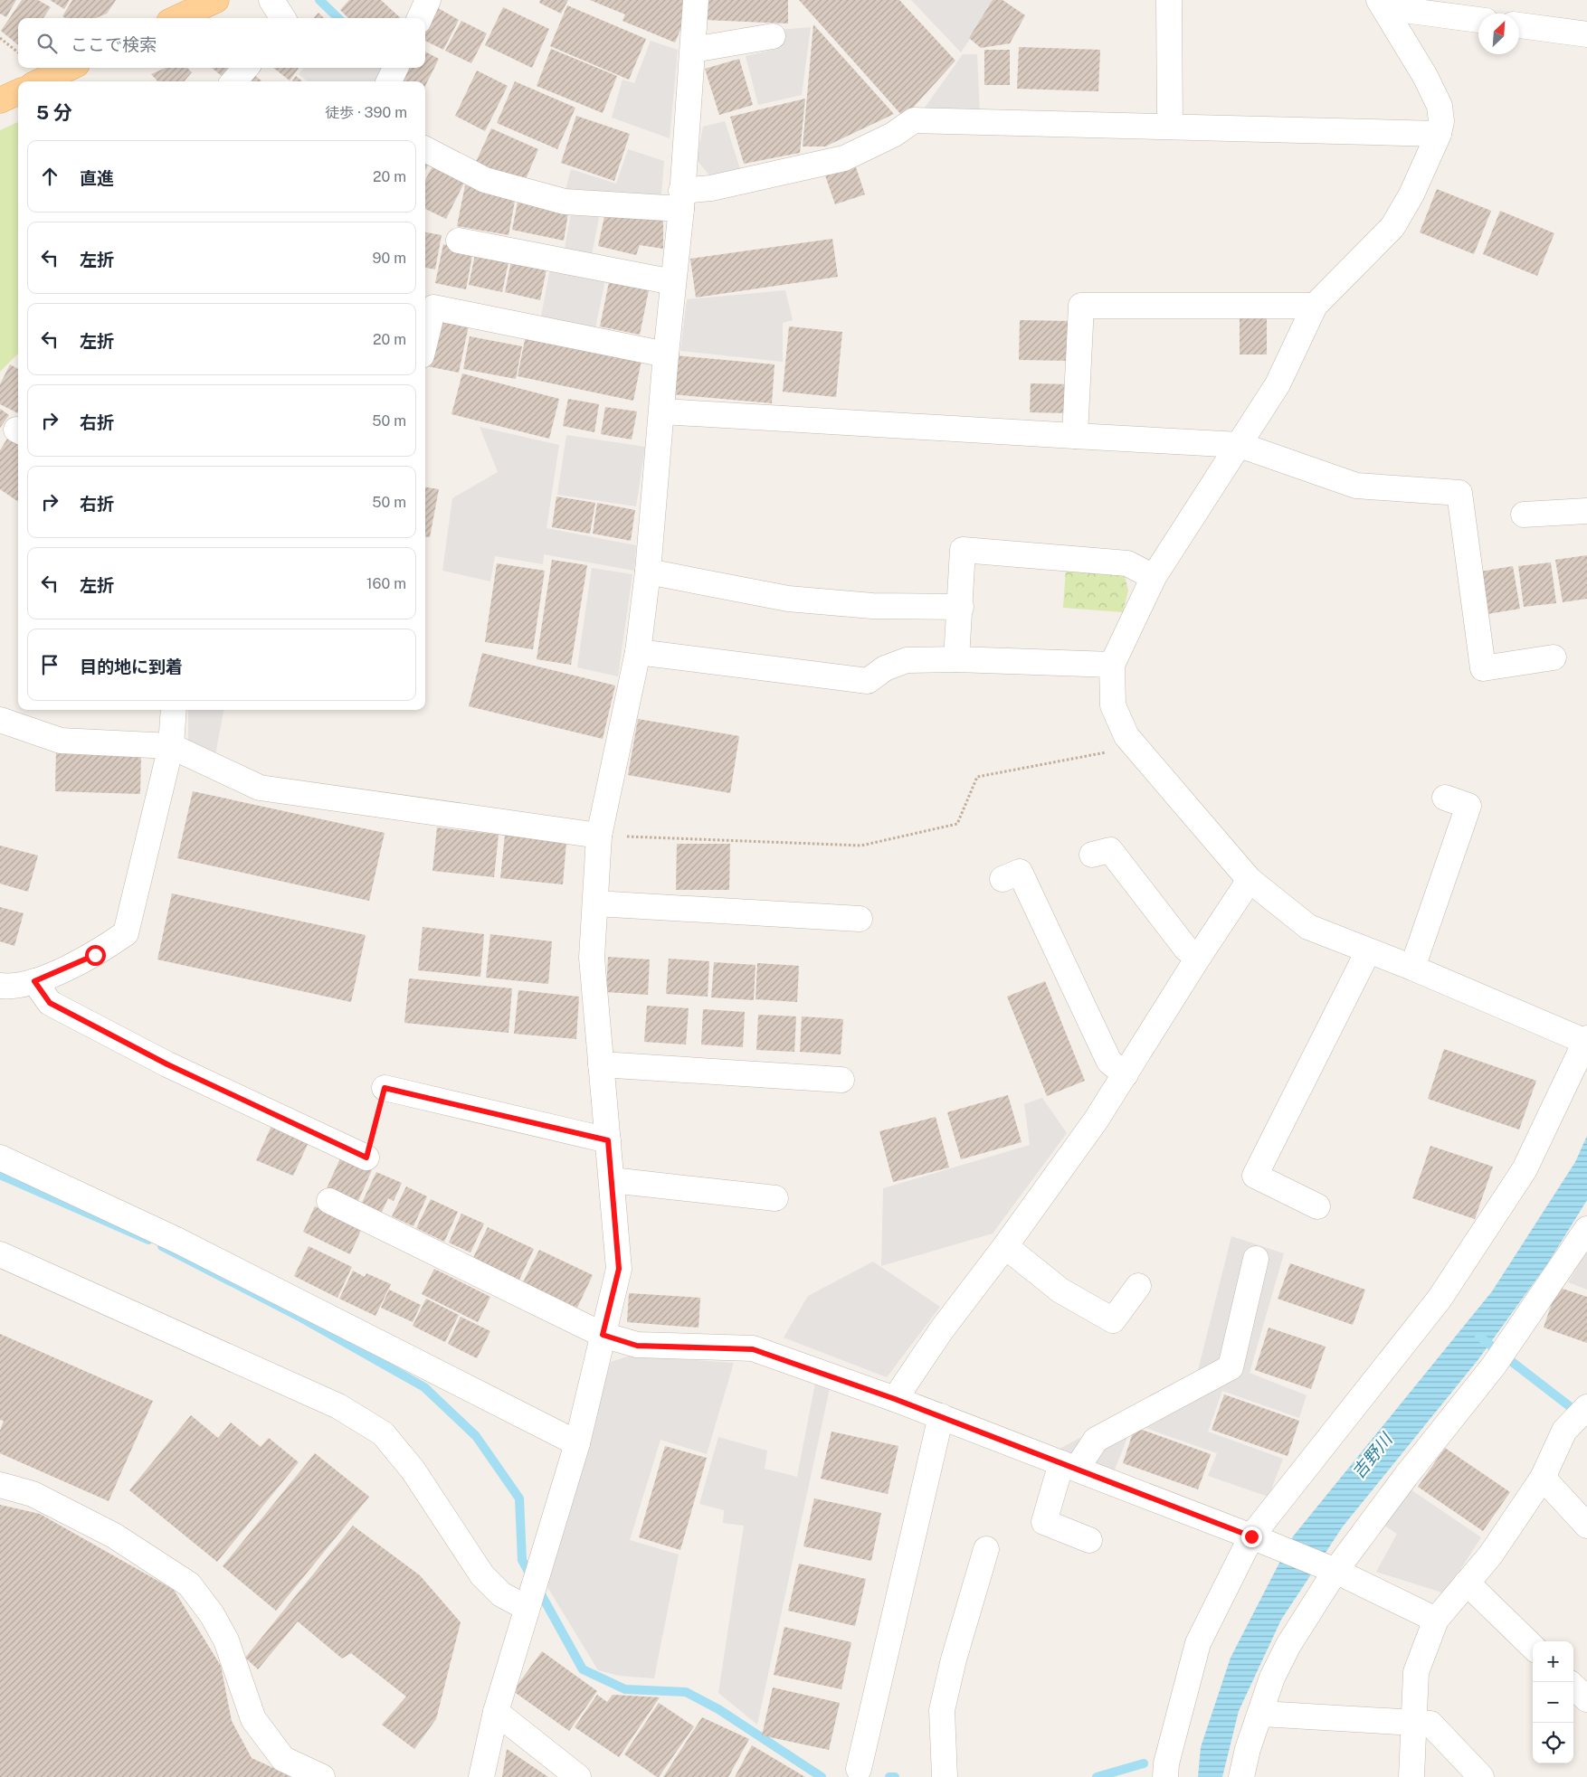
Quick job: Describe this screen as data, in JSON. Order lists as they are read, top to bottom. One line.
{"water":["吉野川"],"north":"top right","page":{"search":"ここで検索","heading":["5 分","徒歩 · 390 m"],"list":[["直進","20 m"],["左折","90 m"],["左折","20 m"],["右折","50 m"],["右折","50 m"],["左折","160 m"],"目的地に到着"],"map_buttons":["+","−"]}}
